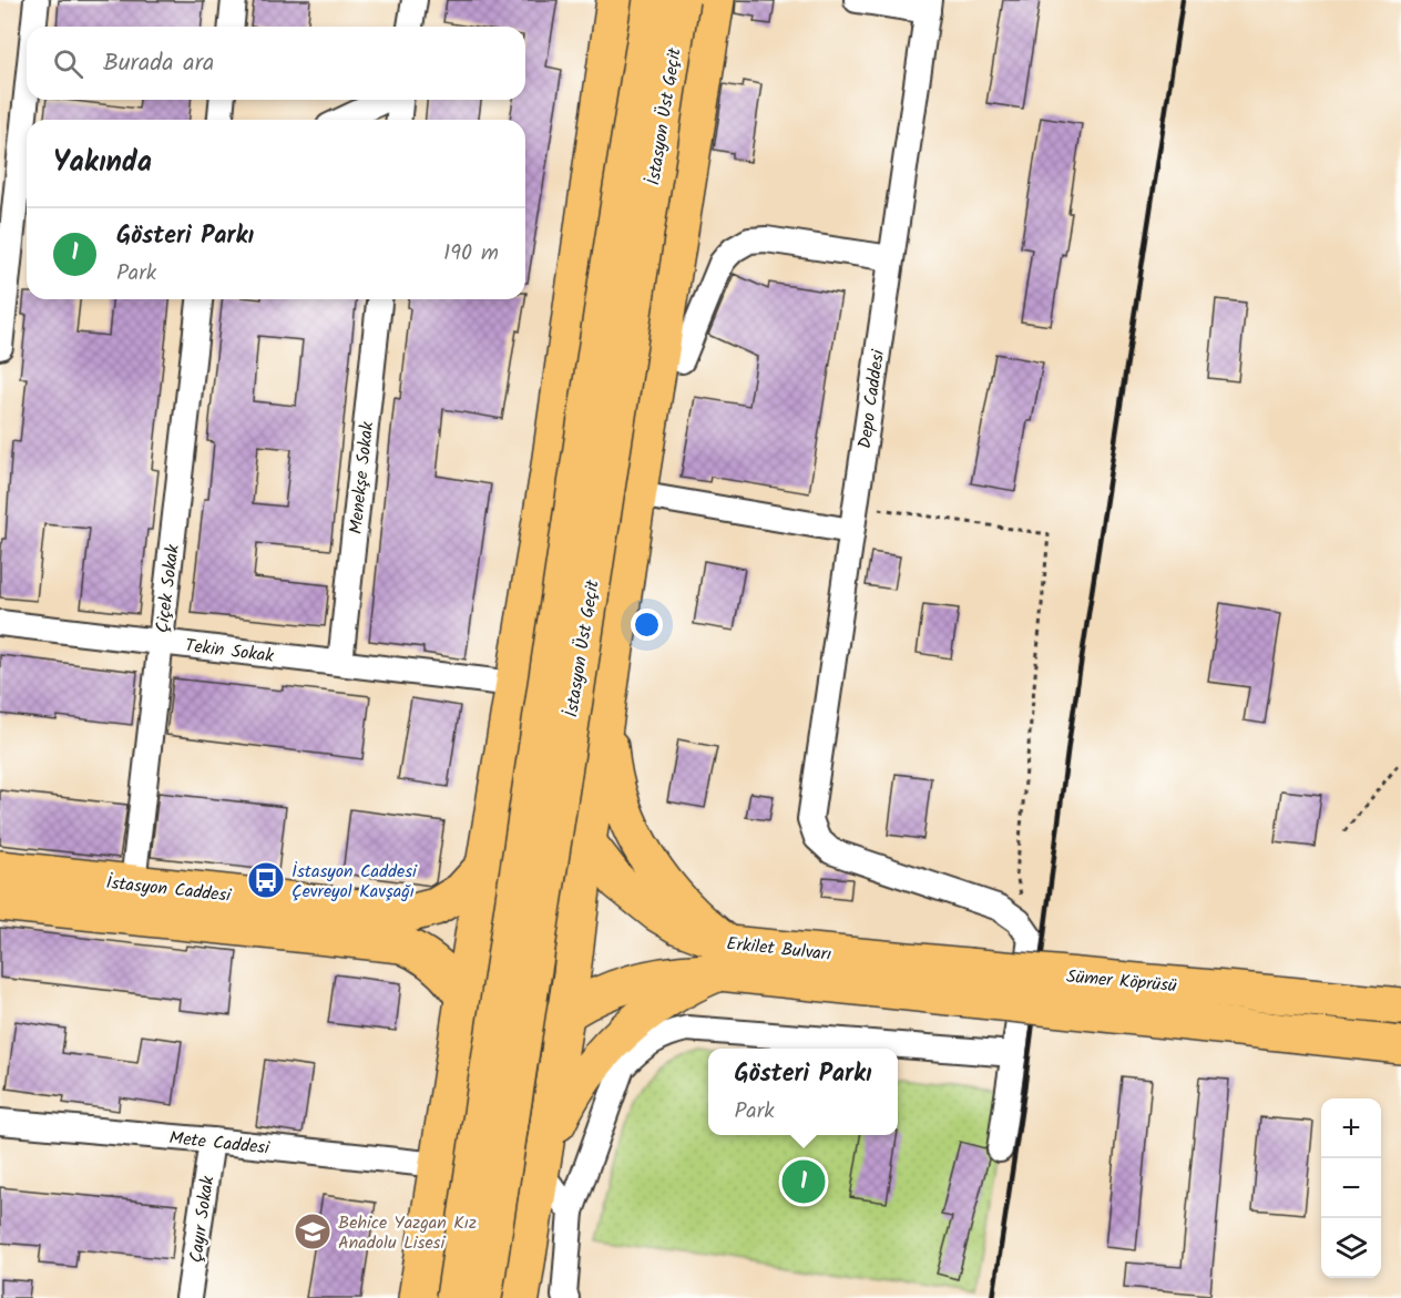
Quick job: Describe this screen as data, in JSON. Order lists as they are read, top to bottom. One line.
{"streets":{"main road":["İstasyon Üst Geçit","İstasyon Caddesi","Erkilet Bulvarı","Sümer Köprüsü"],"street":["Depo Caddesi","Menekşe Sokak","Çiçek Sokak","Tekin Sokak","Mete Caddesi","Çayır Sokak"]},"crossings":[["Menekşe Sokak","Tekin Sokak"],["Çiçek Sokak","Tekin Sokak"],["Çiçek Sokak","İstasyon Caddesi"],["İstasyon Caddesi","Erkilet Bulvarı"],["Erkilet Bulvarı","Sümer Köprüsü"],["Mete Caddesi","Çayır Sokak"]],"places":{"bus stop":["İstasyon Caddesi Çevreyol Kavşağı"],"school or university":["Behice Yazgan Kız Anadolu Lisesi"]},"page":{"search":"Burada ara","heading":"Yakında","list":[{"mark":"1","name":"Gösteri Parkı","note":"Park","value":"190 m"}],"popup":["Gösteri Parkı","Park"],"map_buttons":["+","−"],"pins":"1"}}
